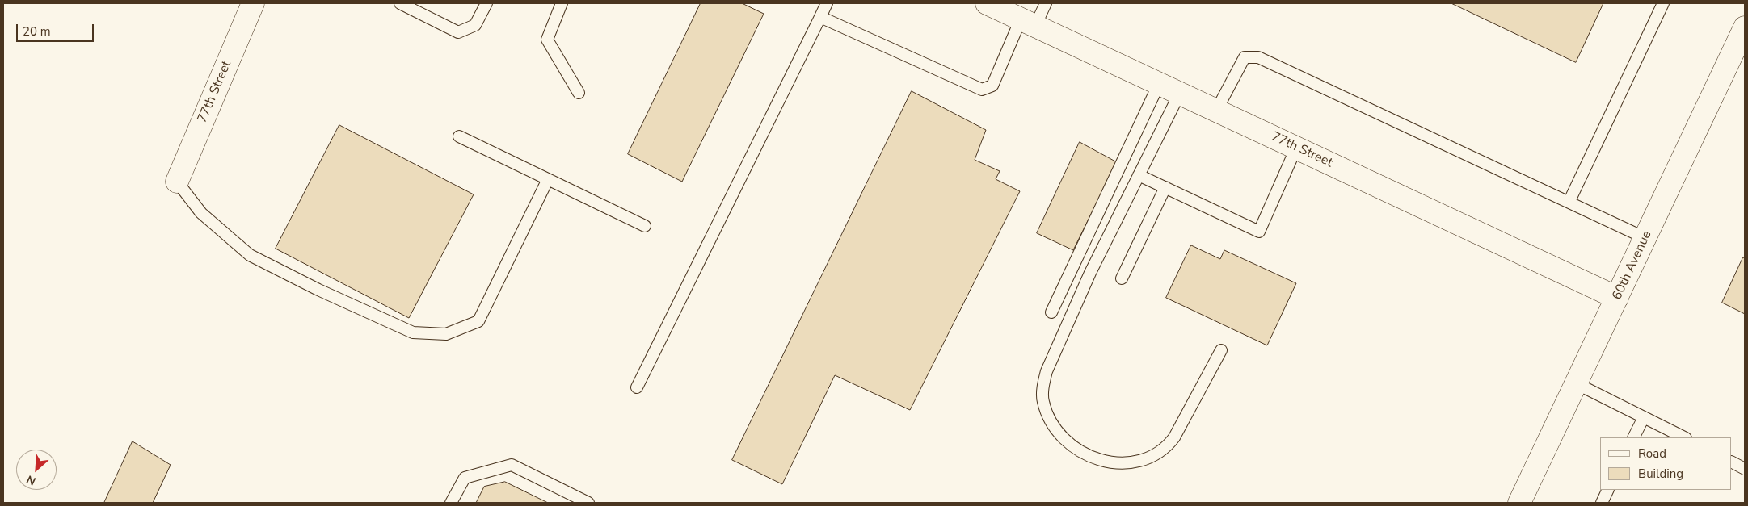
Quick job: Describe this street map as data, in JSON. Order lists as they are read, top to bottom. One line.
{"streets":{"street":["77th Street","60th Avenue"]},"crossings":[["77th Street","60th Avenue"]],"legend":["Road","Building"],"scale_bar":"20 m","north":"bottom left"}
